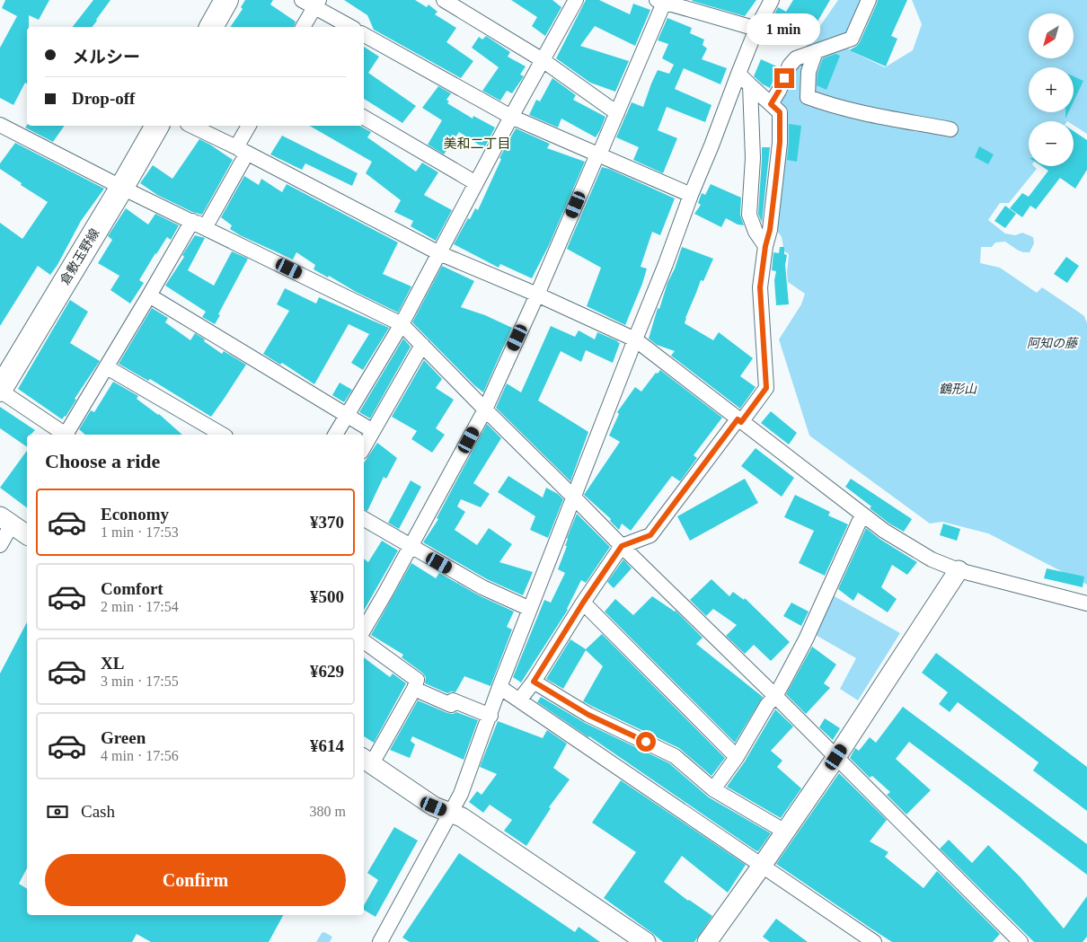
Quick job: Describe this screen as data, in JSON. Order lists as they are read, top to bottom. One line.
{"streets":{"main road":["倉敷玉野線"]},"districts":["美和二丁目"],"parks":["阿知の藤","鶴形山"],"north":"bottom left","page":{"map_buttons":["+","−"],"bubble":"1 min","banner":["メルシー","Drop-off"],"heading":"Choose a ride","list":[{"name":"Economy","note":"1 min · 17:53","value":"¥370"},{"name":"Comfort","note":"2 min · 17:54","value":"¥500"},{"name":"XL","note":"3 min · 17:55","value":"¥629"},{"name":"Green","note":"4 min · 17:56","value":"¥614"}],"pay":["Cash","380 m"],"buttons":"Confirm"}}
